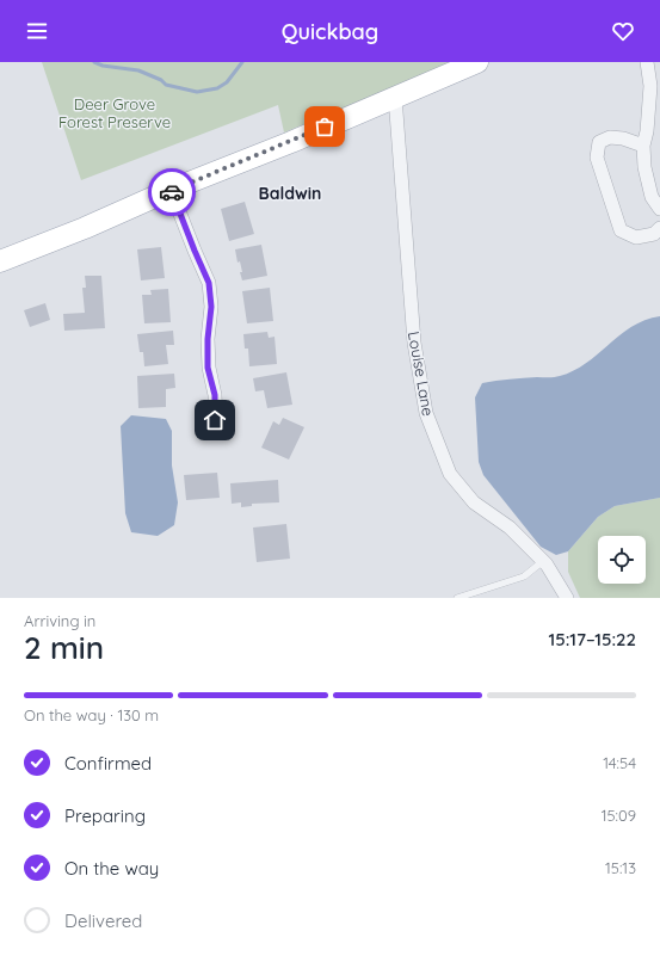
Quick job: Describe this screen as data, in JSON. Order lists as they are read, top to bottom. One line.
{"streets":{"street":["Louise Lane"]},"districts":["Baldwin"],"parks":["Deer Grove Forest Preserve"],"page":{"header":"Quickbag","heading":["2 min","Arriving in","15:17–15:22"],"bar":"On the way · 130 m","list":[["Confirmed","14:54"],["Preparing","15:09"],["On the way","15:13"],"Delivered"]}}
